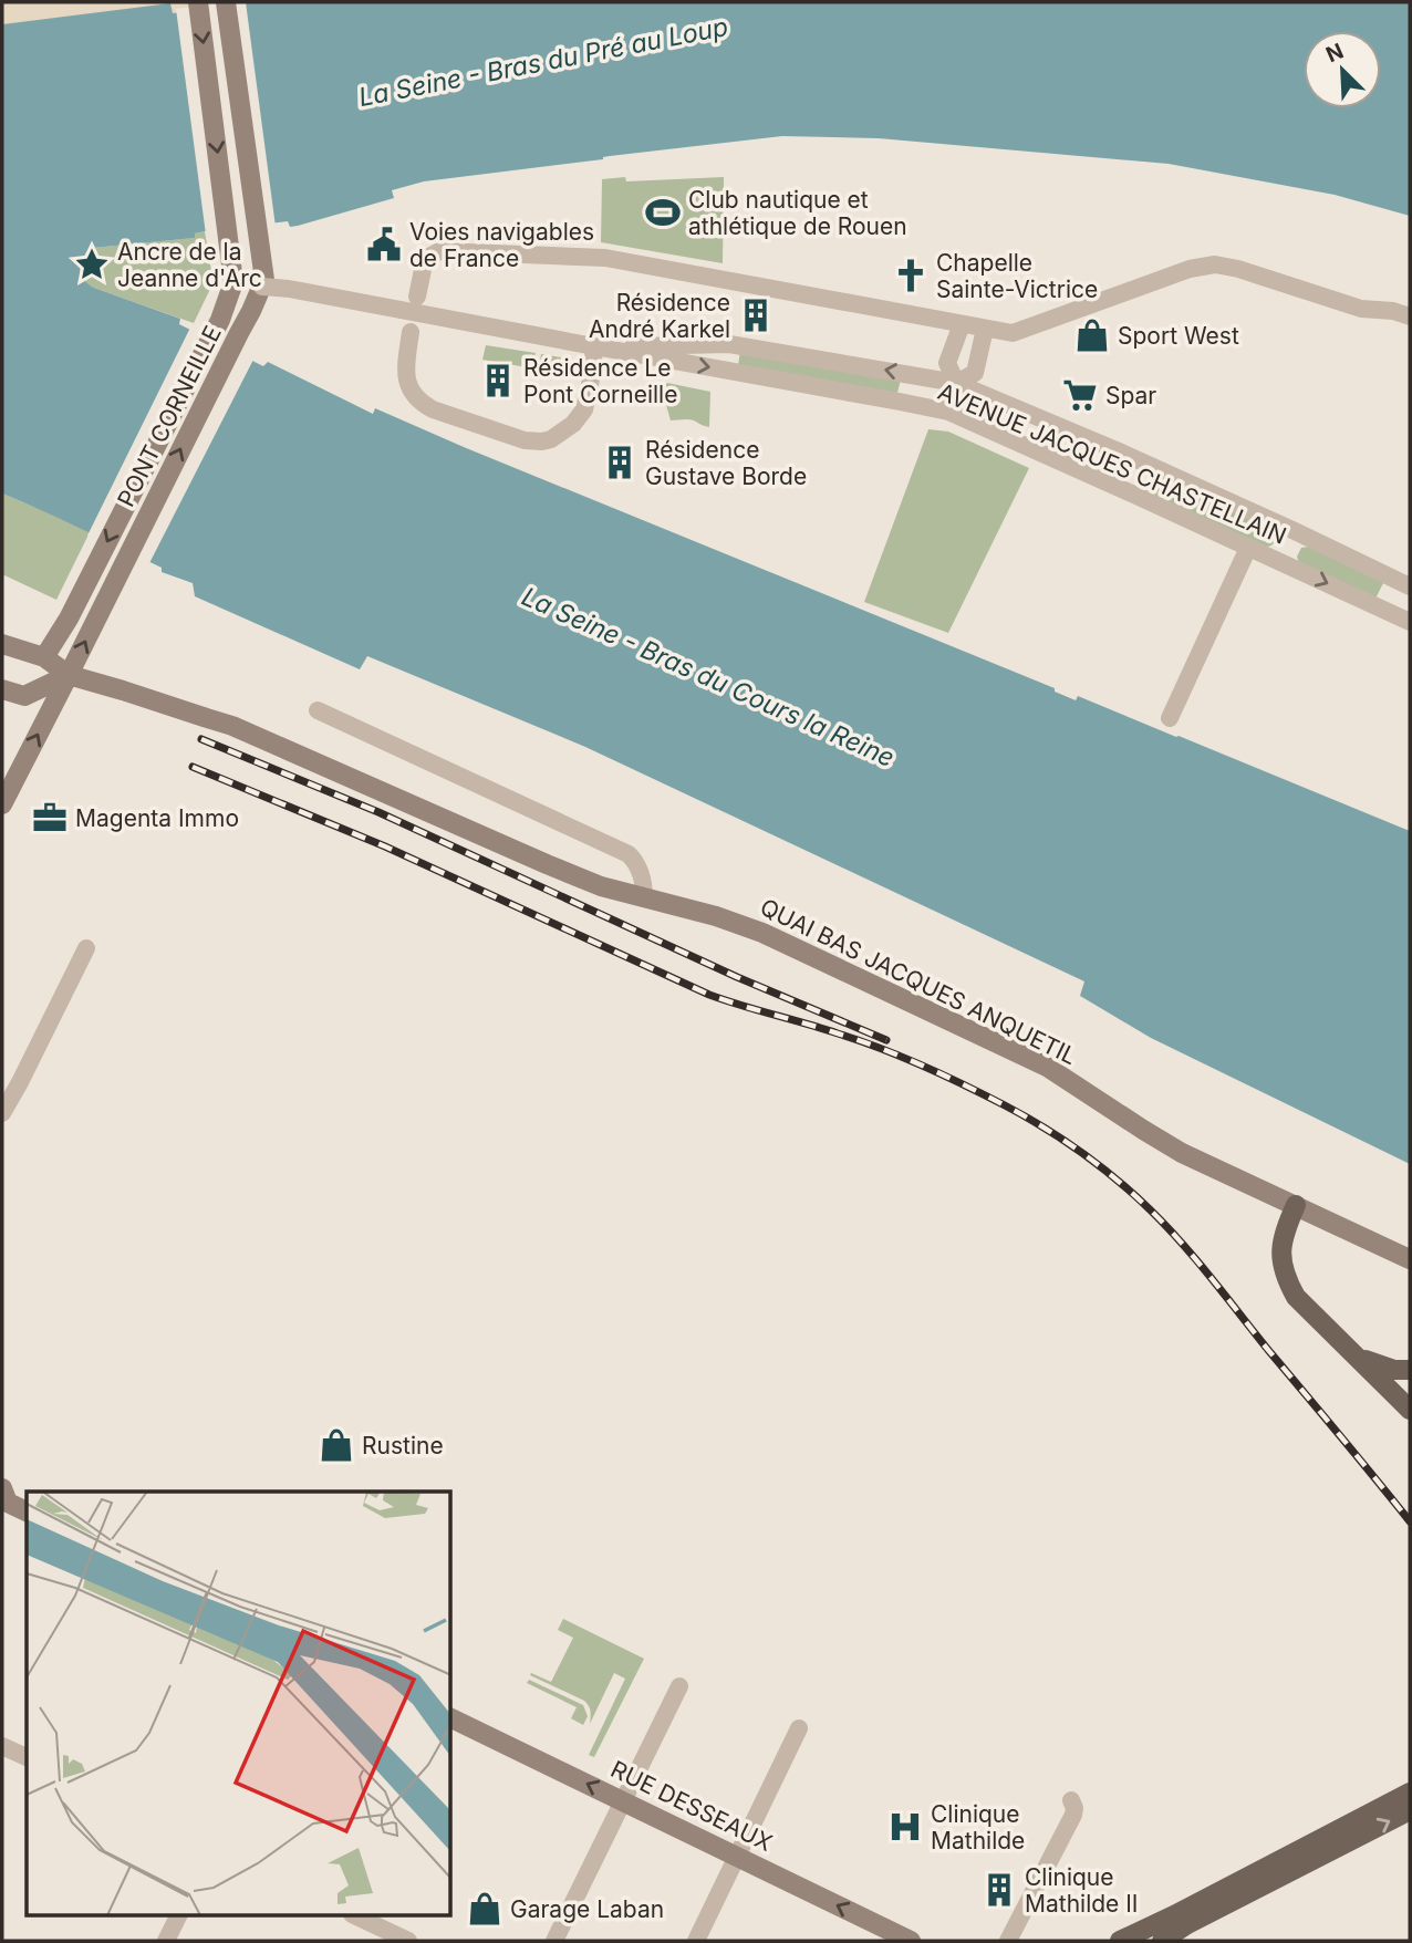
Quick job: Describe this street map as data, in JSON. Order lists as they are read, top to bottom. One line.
{"streets":{"main road":["PONT CORNEILLE","QUAI BAS JACQUES ANQUETIL","RUE DESSEAUX"],"street":["AVENUE JACQUES CHASTELLAIN"]},"crossings":[["PONT CORNEILLE","AVENUE JACQUES CHASTELLAIN"],["PONT CORNEILLE","QUAI BAS JACQUES ANQUETIL"]],"one_way":["RUE DESSEAUX"],"water":["La Seine - Bras du Pré au Loup","La Seine - Bras du Cours la Reine"],"places":{"sports":["Club nautique et athlétique de Rouen"],"public building":["Voies navigables de France"],"place":["Ancre de la Jeanne d'Arc"],"church":["Chapelle Sainte-Victrice"],"building":["Résidence André Karkel","Résidence Le Pont Corneille","Résidence Gustave Borde","Clinique Mathilde II"],"shop":["Sport West","Rustine","Garage Laban"],"supermarket":["Spar"],"office":["Magenta Immo"],"hospital":["Clinique Mathilde"]},"north":"top left"}
